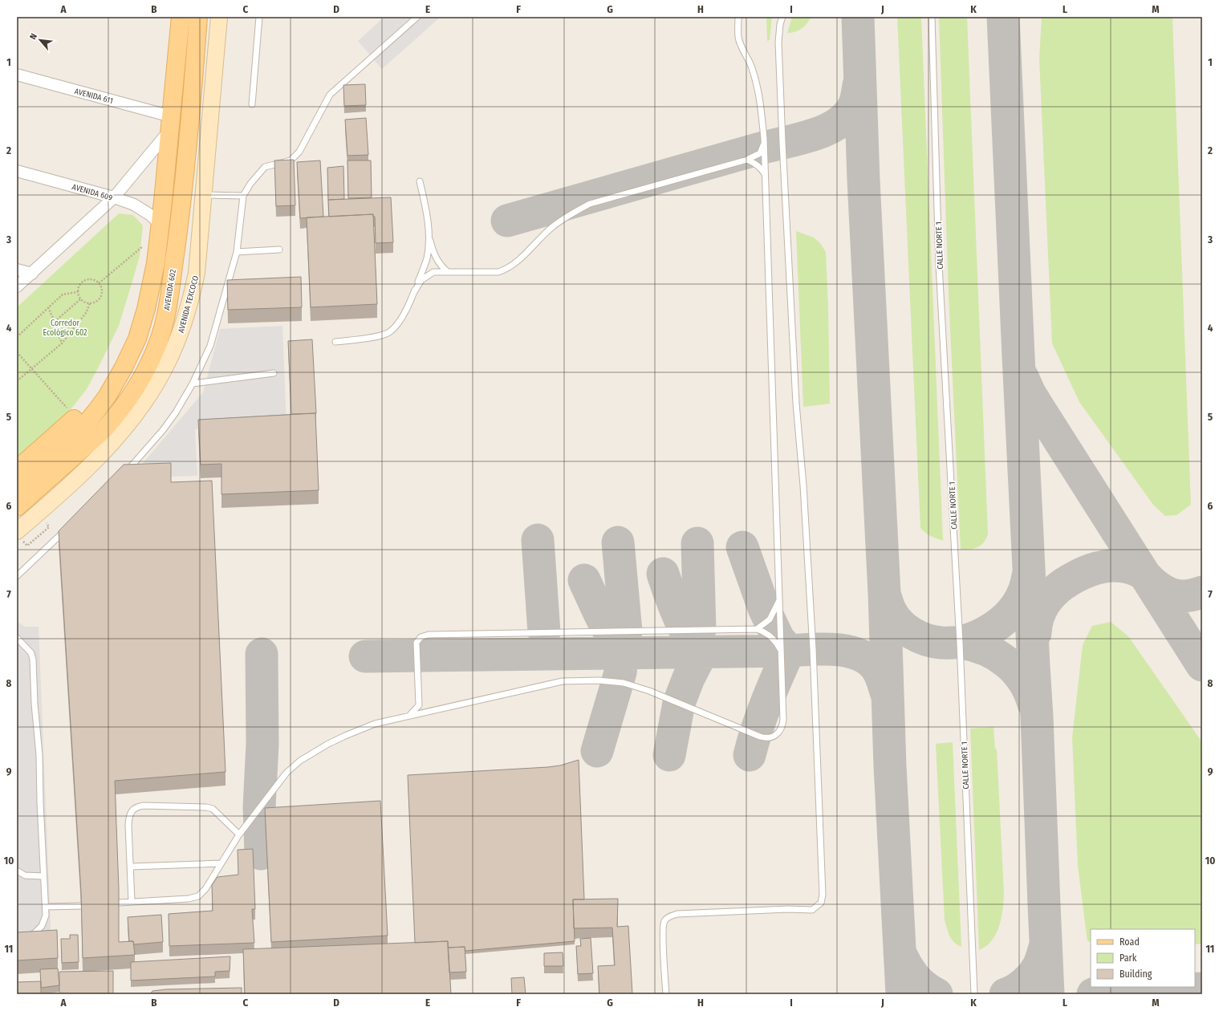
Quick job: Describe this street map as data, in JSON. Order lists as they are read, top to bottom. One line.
{"streets":{"main road":["AVENIDA 602","AVENIDA TEXCOCO"],"street":["AVENIDA 611","AVENIDA 609"],"lane":["CALLE NORTE 1"]},"parks":["Corredor Ecológico 602"],"legend":["Road","Park","Building"],"north":"top left","grid":{"columns":["A","B","C","D","E","F","G","H","I","J","K","L","M"],"rows":["1","2","3","4","5","6","7","8","9","10","11"]}}
